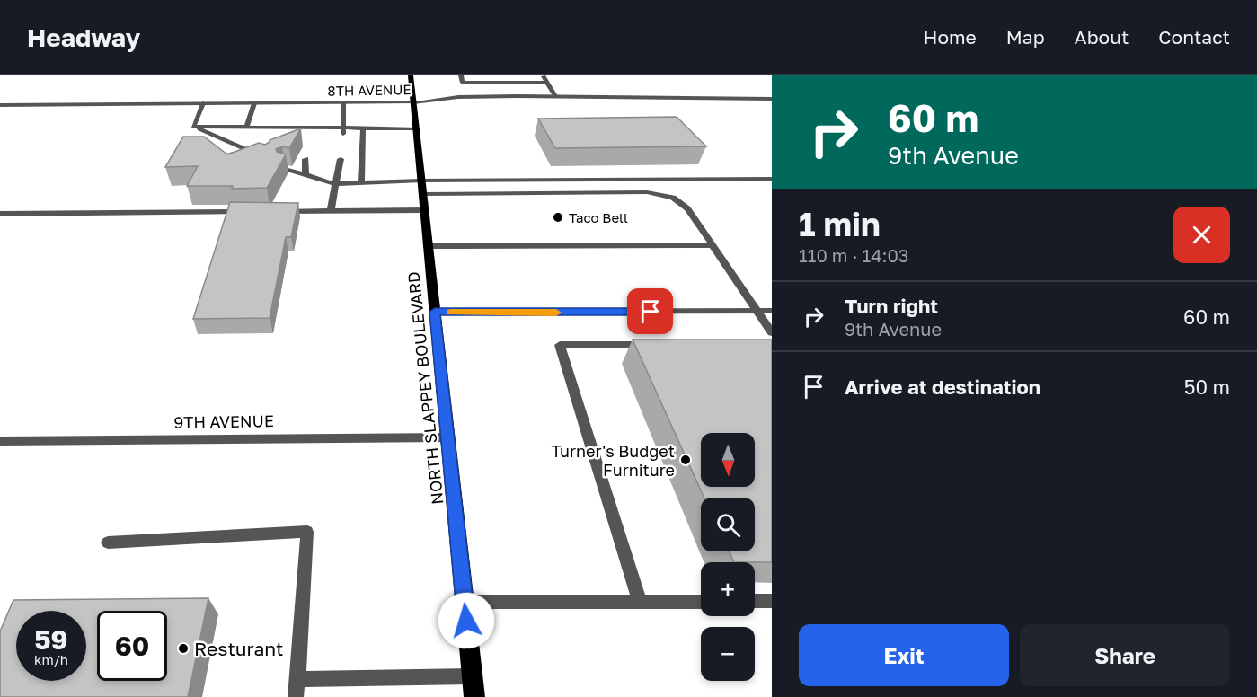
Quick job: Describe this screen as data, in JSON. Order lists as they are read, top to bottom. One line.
{"streets":{"main road":["NORTH SLAPPEY BOULEVARD"],"street":["8TH AVENUE","9TH AVENUE"]},"crossings":[["8TH AVENUE","NORTH SLAPPEY BOULEVARD"],["NORTH SLAPPEY BOULEVARD","9TH AVENUE"]],"places":["Taco Bell","Turner's Budget Furniture","Resturant"],"north":"bottom","page":{"header":"Headway","nav":["Home","Map","About","Contact"],"turn":["60 m","9th Avenue"],"heading":["1 min","110 m · 14:03"],"list":[{"name":"Turn right","note":"9th Avenue","value":"60 m"},{"name":"Arrive at destination","value":"50 m"}],"map_buttons":["+","−"],"speed":"59 km/h","limit":"60","buttons":["Exit","Share"]}}
